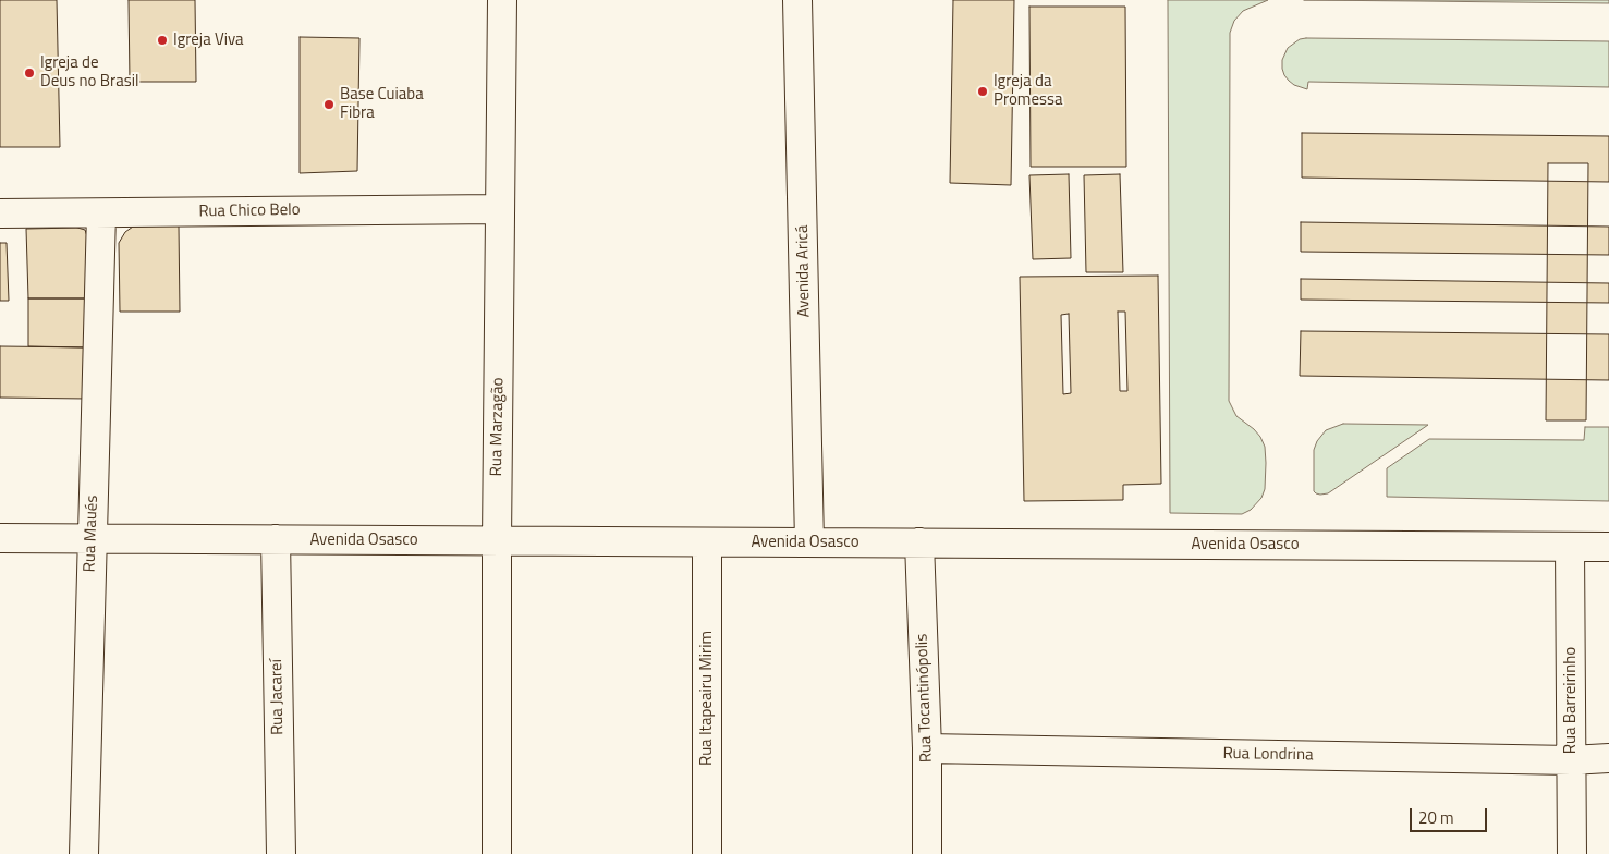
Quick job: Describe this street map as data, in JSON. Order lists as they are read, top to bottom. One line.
{"streets":{"street":["Rua Chico Belo","Avenida Aricá","Rua Marzagão","Rua Maués","Avenida Osasco","Rua Jacareí","Rua Itapeairu Mirim","Rua Tocantinópolis","Rua Barreirinho","Rua Londrina"]},"crossings":[["Rua Chico Belo","Rua Marzagão"],["Rua Chico Belo","Rua Maués"],["Avenida Aricá","Avenida Osasco"],["Rua Marzagão","Avenida Osasco"],["Rua Maués","Avenida Osasco"],["Avenida Osasco","Rua Jacareí"],["Avenida Osasco","Rua Itapeairu Mirim"],["Avenida Osasco","Rua Tocantinópolis"],["Avenida Osasco","Rua Barreirinho"],["Rua Tocantinópolis","Rua Londrina"],["Rua Barreirinho","Rua Londrina"]],"places":["Igreja Viva","Igreja de Deus no Brasil","Igreja da Promessa","Base Cuiaba Fibra"],"scale_bar":"20 m"}
